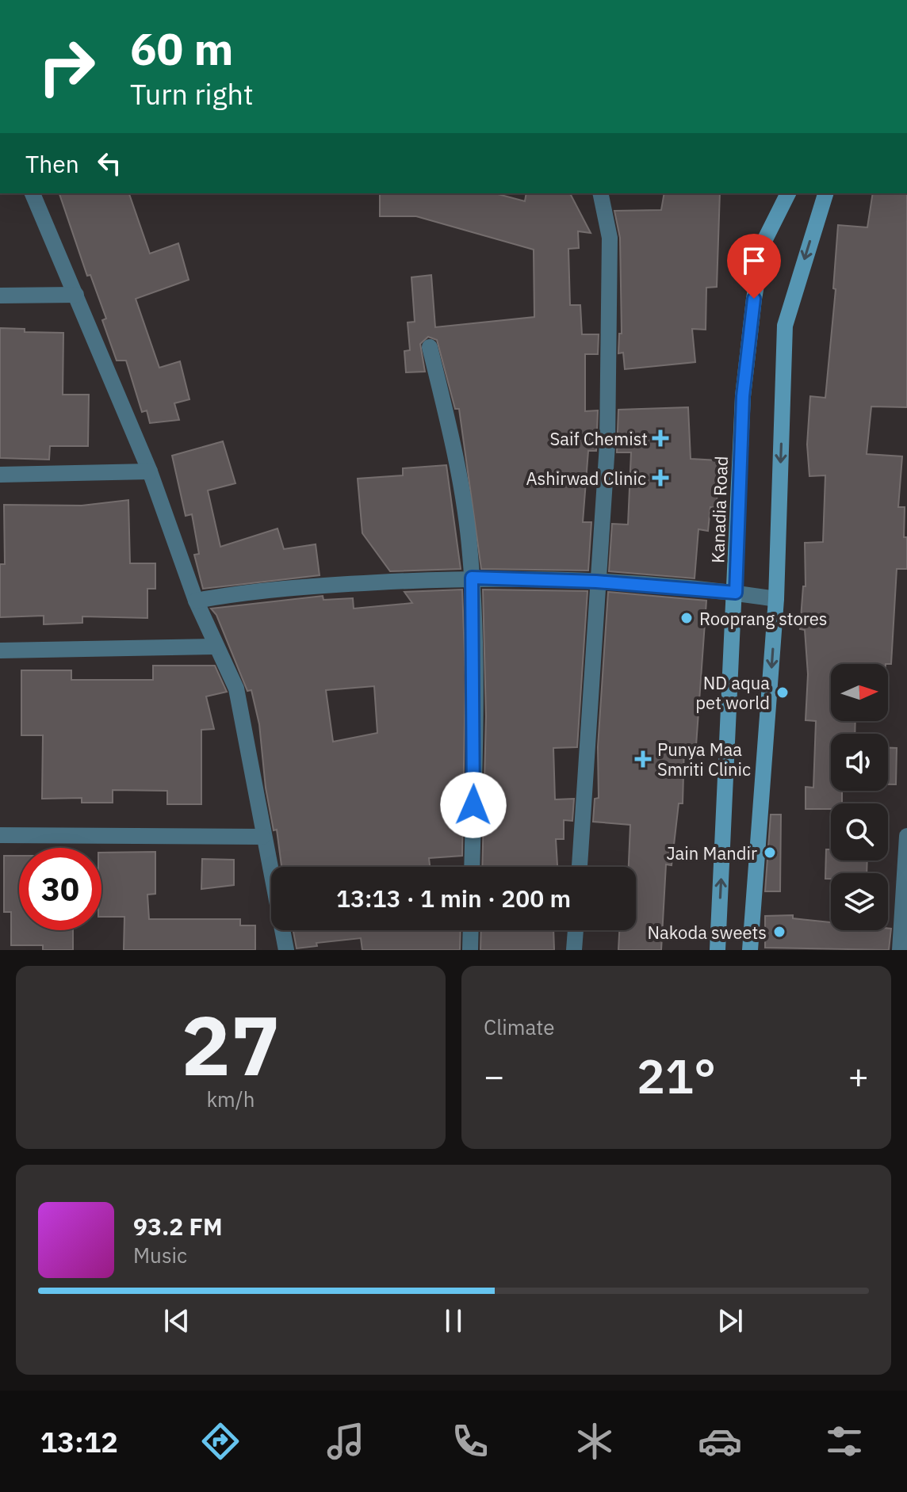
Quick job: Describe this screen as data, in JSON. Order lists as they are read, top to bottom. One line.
{"streets":{"main road":["Kanadia Road"]},"places":{"health":["Saif Chemist","Ashirwad Clinic","Punya Maa Smriti Clinic"],"other":["Rooprang stores","ND aqua pet world","Jain Mandir","Nakoda sweets"]},"north":"right","page":{"turn":["60 m","Turn right"],"then":"Then","limit":"30","trip":"13:13 · 1 min · 200 m","tile":[["27","km/h"],"Climate"],"heat":["−","21°","+"],"song":["93.2 FM","Music"],"tabs":"13:12"}}
